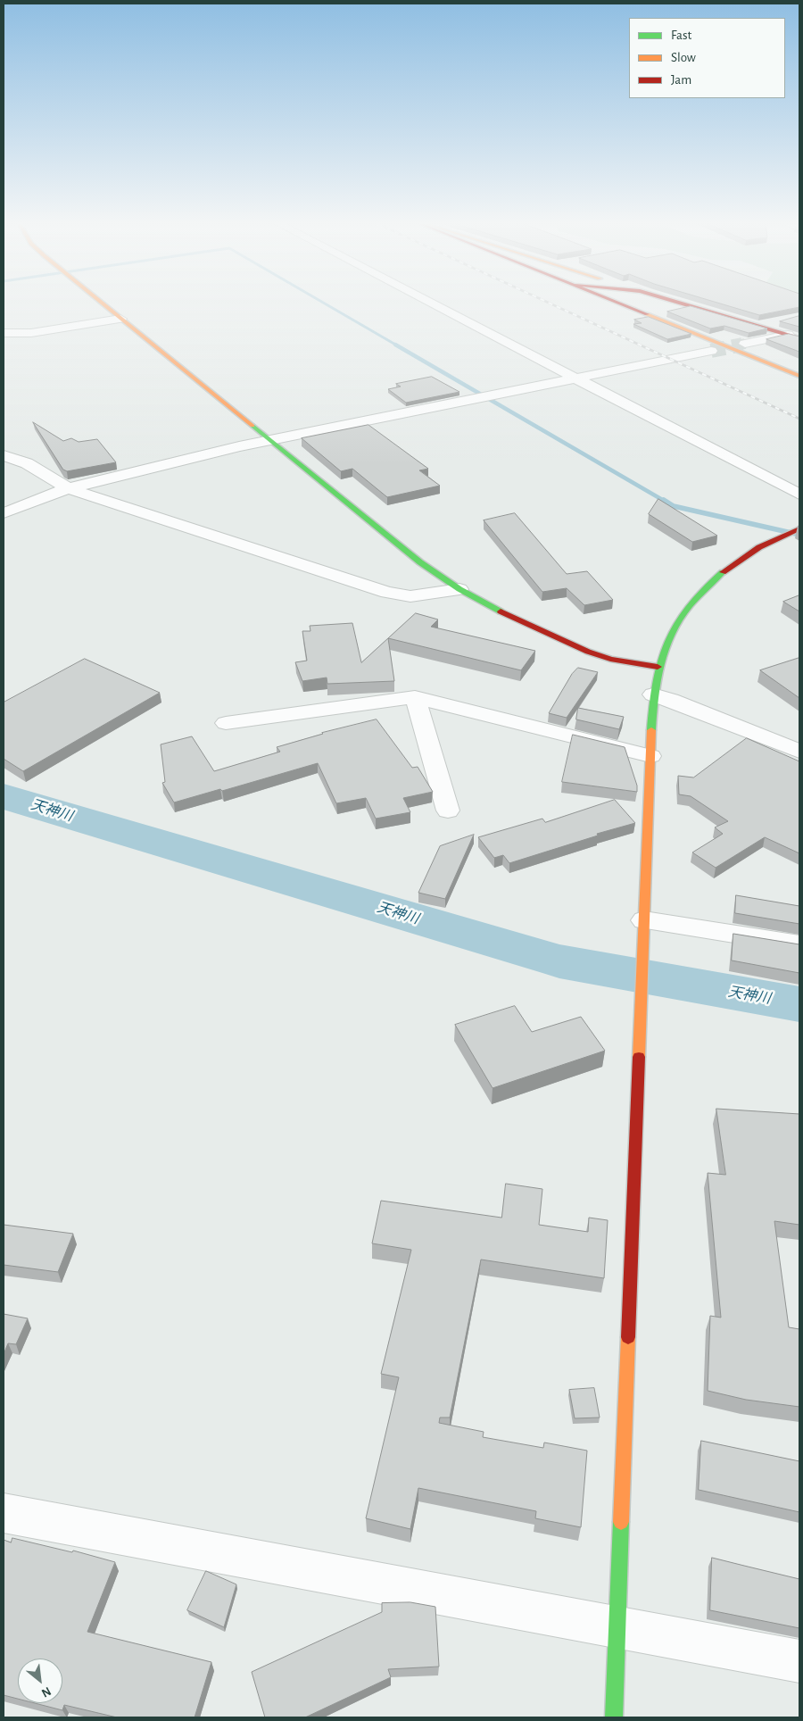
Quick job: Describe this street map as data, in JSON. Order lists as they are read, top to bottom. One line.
{"water":["天神川"],"legend":["Fast","Slow","Jam"],"north":"bottom right"}
